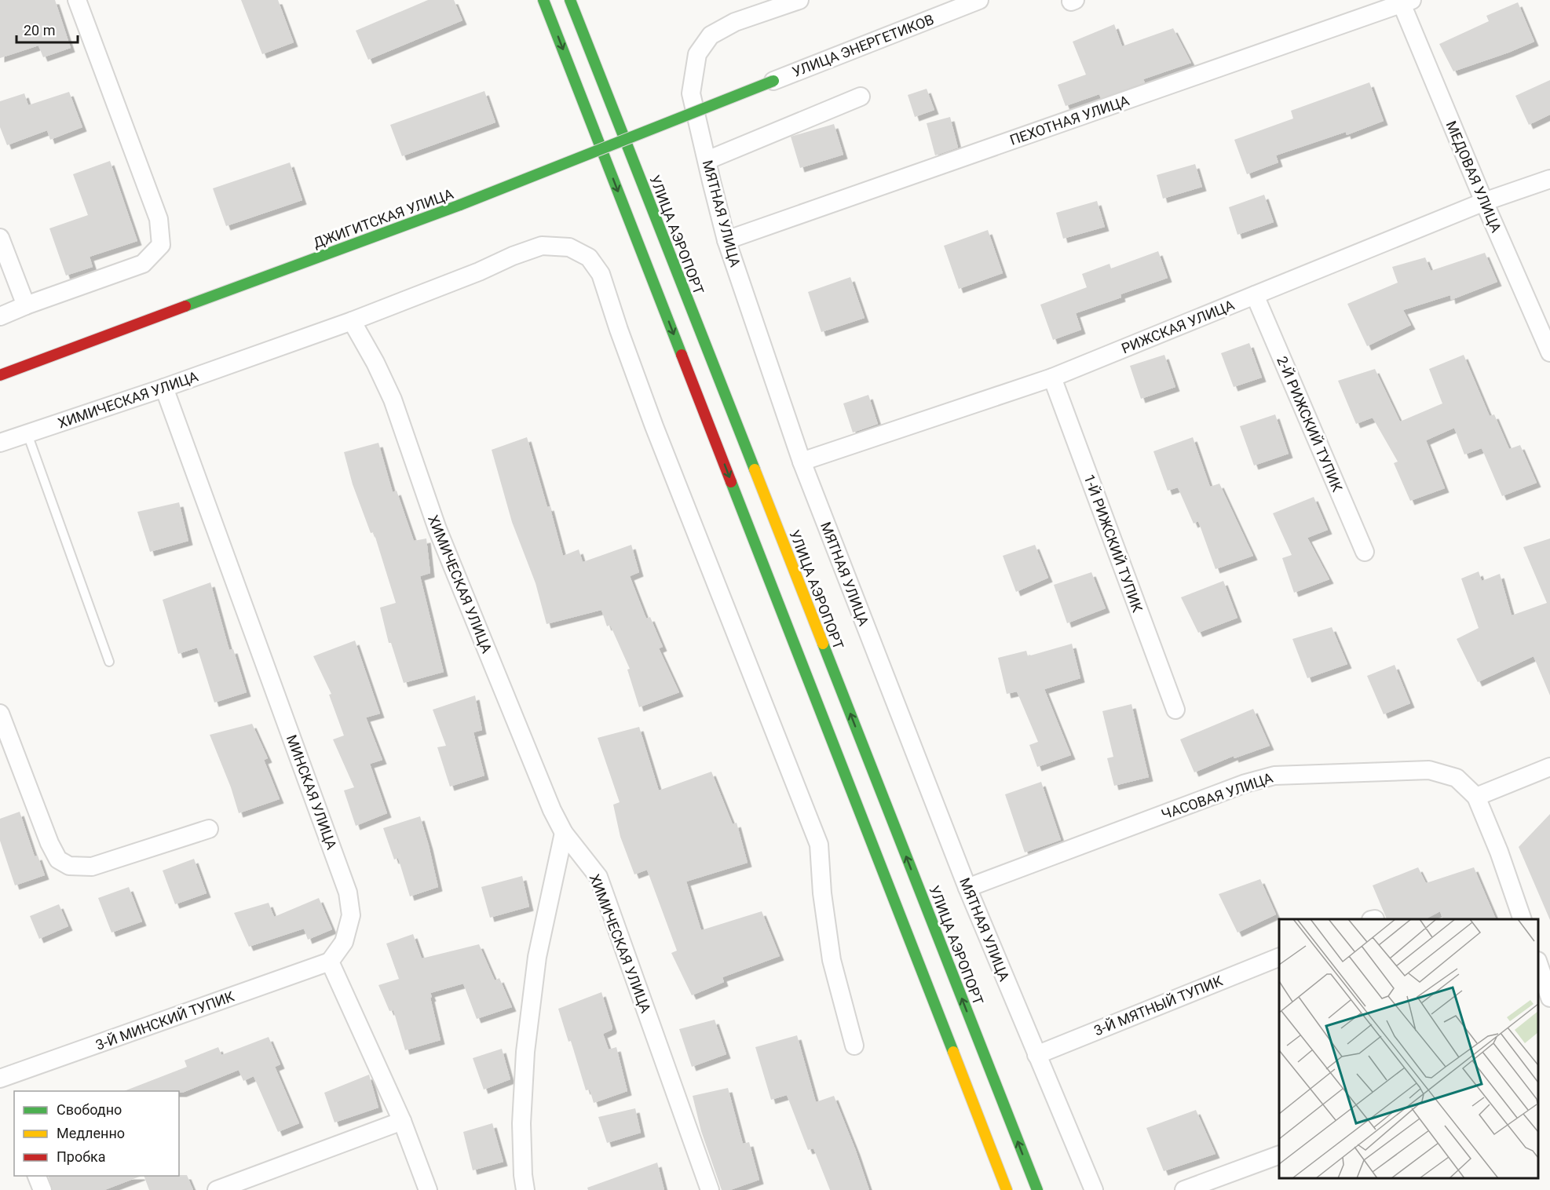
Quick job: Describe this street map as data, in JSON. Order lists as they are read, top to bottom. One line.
{"streets":{"main road":["ДЖИГИТСКАЯ УЛИЦА","УЛИЦА АЭРОПОРТ"],"street":["УЛИЦА ЭНЕРГЕТИКОВ","ПЕХОТНАЯ УЛИЦА","МЕДОВАЯ УЛИЦА","МЯТНАЯ УЛИЦА","РИЖСКАЯ УЛИЦА","ХИМИЧЕСКАЯ УЛИЦА","2-Й РИЖСКИЙ ТУПИК","1-Й РИЖСКИЙ ТУПИК","МИНСКАЯ УЛИЦА","ЧАСОВАЯ УЛИЦА","3-Й МЯТНЫЙ ТУПИК","3-Й МИНСКИЙ ТУПИК"]},"crossings":[["УЛИЦА ЭНЕРГЕТИКОВ","ДЖИГИТСКАЯ УЛИЦА"],["ПЕХОТНАЯ УЛИЦА","МЕДОВАЯ УЛИЦА"],["ПЕХОТНАЯ УЛИЦА","МЯТНАЯ УЛИЦА"],["МЕДОВАЯ УЛИЦА","РИЖСКАЯ УЛИЦА"],["МЯТНАЯ УЛИЦА","РИЖСКАЯ УЛИЦА"],["МЯТНАЯ УЛИЦА","ЧАСОВАЯ УЛИЦА"],["МЯТНАЯ УЛИЦА","3-Й МЯТНЫЙ ТУПИК"],["РИЖСКАЯ УЛИЦА","2-Й РИЖСКИЙ ТУПИК"],["РИЖСКАЯ УЛИЦА","1-Й РИЖСКИЙ ТУПИК"],["ХИМИЧЕСКАЯ УЛИЦА","МИНСКАЯ УЛИЦА"],["МИНСКАЯ УЛИЦА","3-Й МИНСКИЙ ТУПИК"]],"legend":["Свободно","Медленно","Пробка"],"scale_bar":"20 m"}
